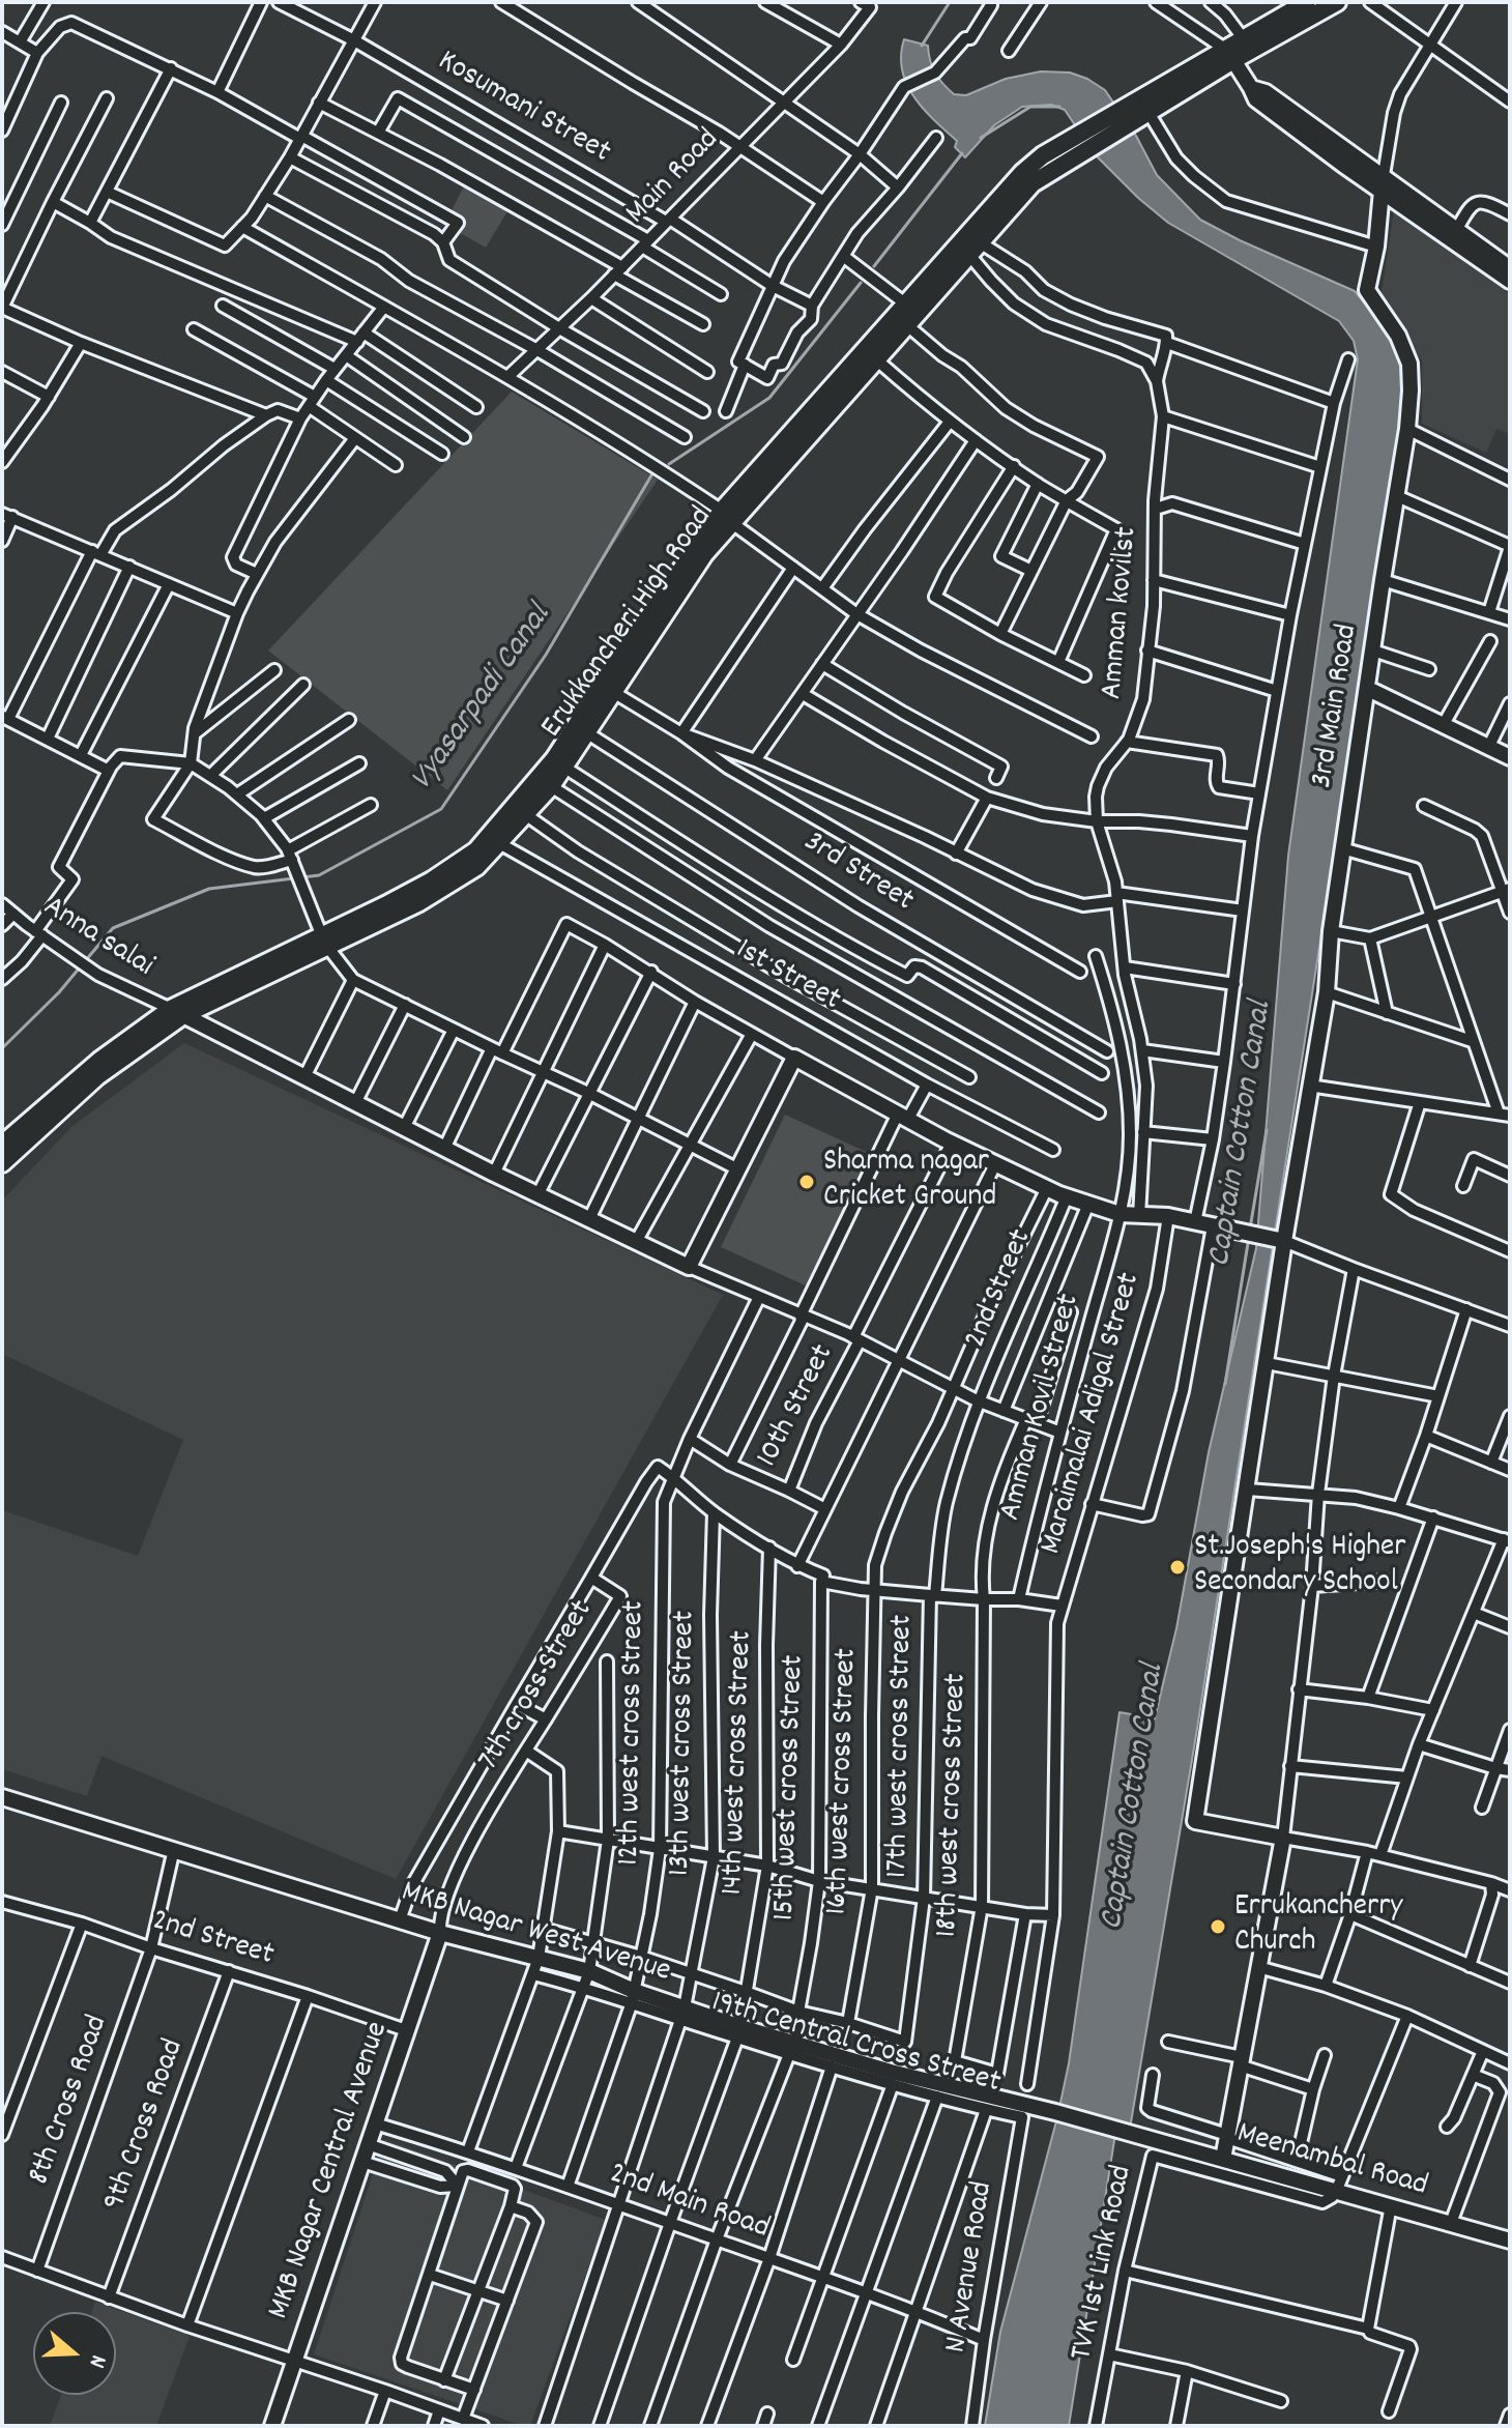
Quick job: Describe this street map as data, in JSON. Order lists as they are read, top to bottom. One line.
{"streets":{"main road":["Erukkancheri High Road"],"street":["Kosumani Street","Main Road","Amman kovilst","3rd Main Road","3rd Street","Anna salai","1st Street","2nd Street","10th Street","Amman Kovil Street","Maraimalai Adigal Street","7th cross Street","12th west cross Street","13th west cross Street","17th west cross Street","14th west cross Street","16th west cross Street","15th west cross Street","18th west cross Street","MKB Nagar West Avenue","19th Central Cross Street","8th Cross Road","9th Cross Road","Meenambal Road","MKB Nagar Central Avenue","2nd Main Road","TVK 1st Link Road","N Avenue Road"]},"crossings":[["Kosumani Street","Main Road"],["Erukkancheri High Road","3rd Street"],["Erukkancheri High Road","Anna salai"],["Erukkancheri High Road","1st Street"],["2nd Street","17th west cross Street"],["2nd Street","8th Cross Road"],["2nd Street","9th Cross Road"],["2nd Street","MKB Nagar Central Avenue"],["10th Street","12th west cross Street"],["7th cross Street","12th west cross Street"],["7th cross Street","MKB Nagar West Avenue"],["7th cross Street","MKB Nagar Central Avenue"],["12th west cross Street","MKB Nagar West Avenue"],["12th west cross Street","2nd Main Road"],["13th west cross Street","MKB Nagar West Avenue"],["13th west cross Street","2nd Main Road"],["17th west cross Street","16th west cross Street"],["14th west cross Street","MKB Nagar West Avenue"],["14th west cross Street","2nd Main Road"],["15th west cross Street","MKB Nagar West Avenue"],["15th west cross Street","2nd Main Road"],["MKB Nagar West Avenue","19th Central Cross Street"],["MKB Nagar West Avenue","8th Cross Road"],["MKB Nagar West Avenue","Meenambal Road"],["MKB Nagar West Avenue","MKB Nagar Central Avenue"],["19th Central Cross Street","N Avenue Road"],["Meenambal Road","TVK 1st Link Road"],["MKB Nagar Central Avenue","2nd Main Road"],["2nd Main Road","N Avenue Road"]],"water":["Vyasarpadi Canal","Captain Cotton Canal"],"places":["Sharma nagar Cricket Ground","St.Joseph's Higher Secondary School","Errukancherry Church"],"north":"right"}
